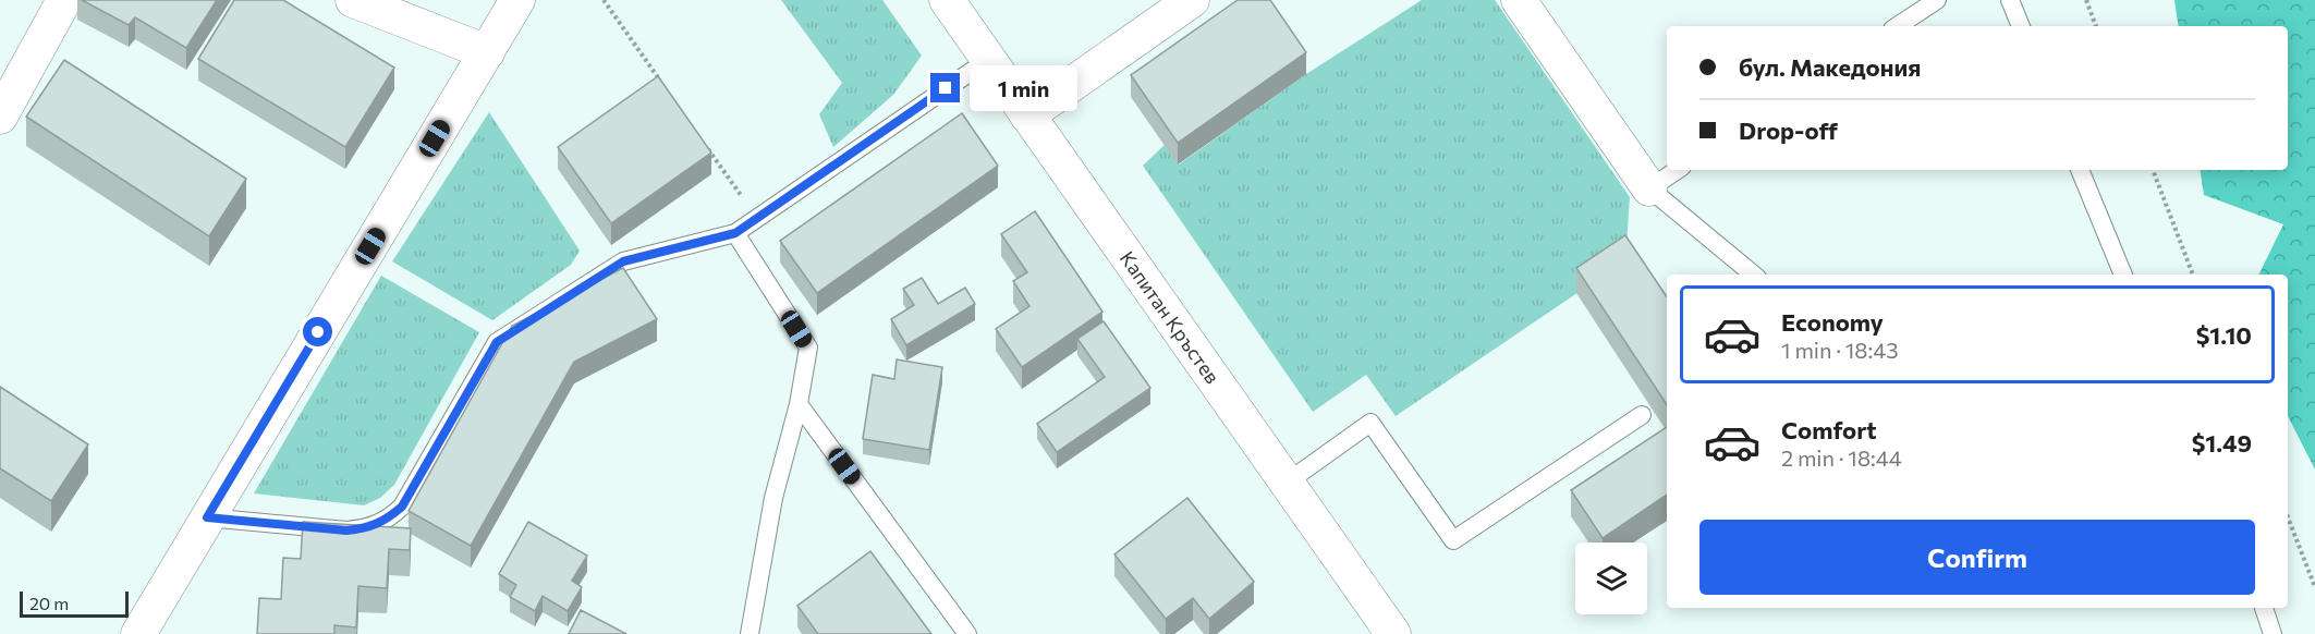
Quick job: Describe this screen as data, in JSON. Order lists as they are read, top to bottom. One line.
{"streets":{"street":["Капитан Кръстев"]},"scale_bar":"20 m","page":{"banner":["бул. Македония","Drop-off"],"bubble":"1 min","list":[{"name":"Economy","note":"1 min · 18:43","value":"$1.10"},{"name":"Comfort","note":"2 min · 18:44","value":"$1.49"}],"buttons":"Confirm","scale":"20 m"}}
